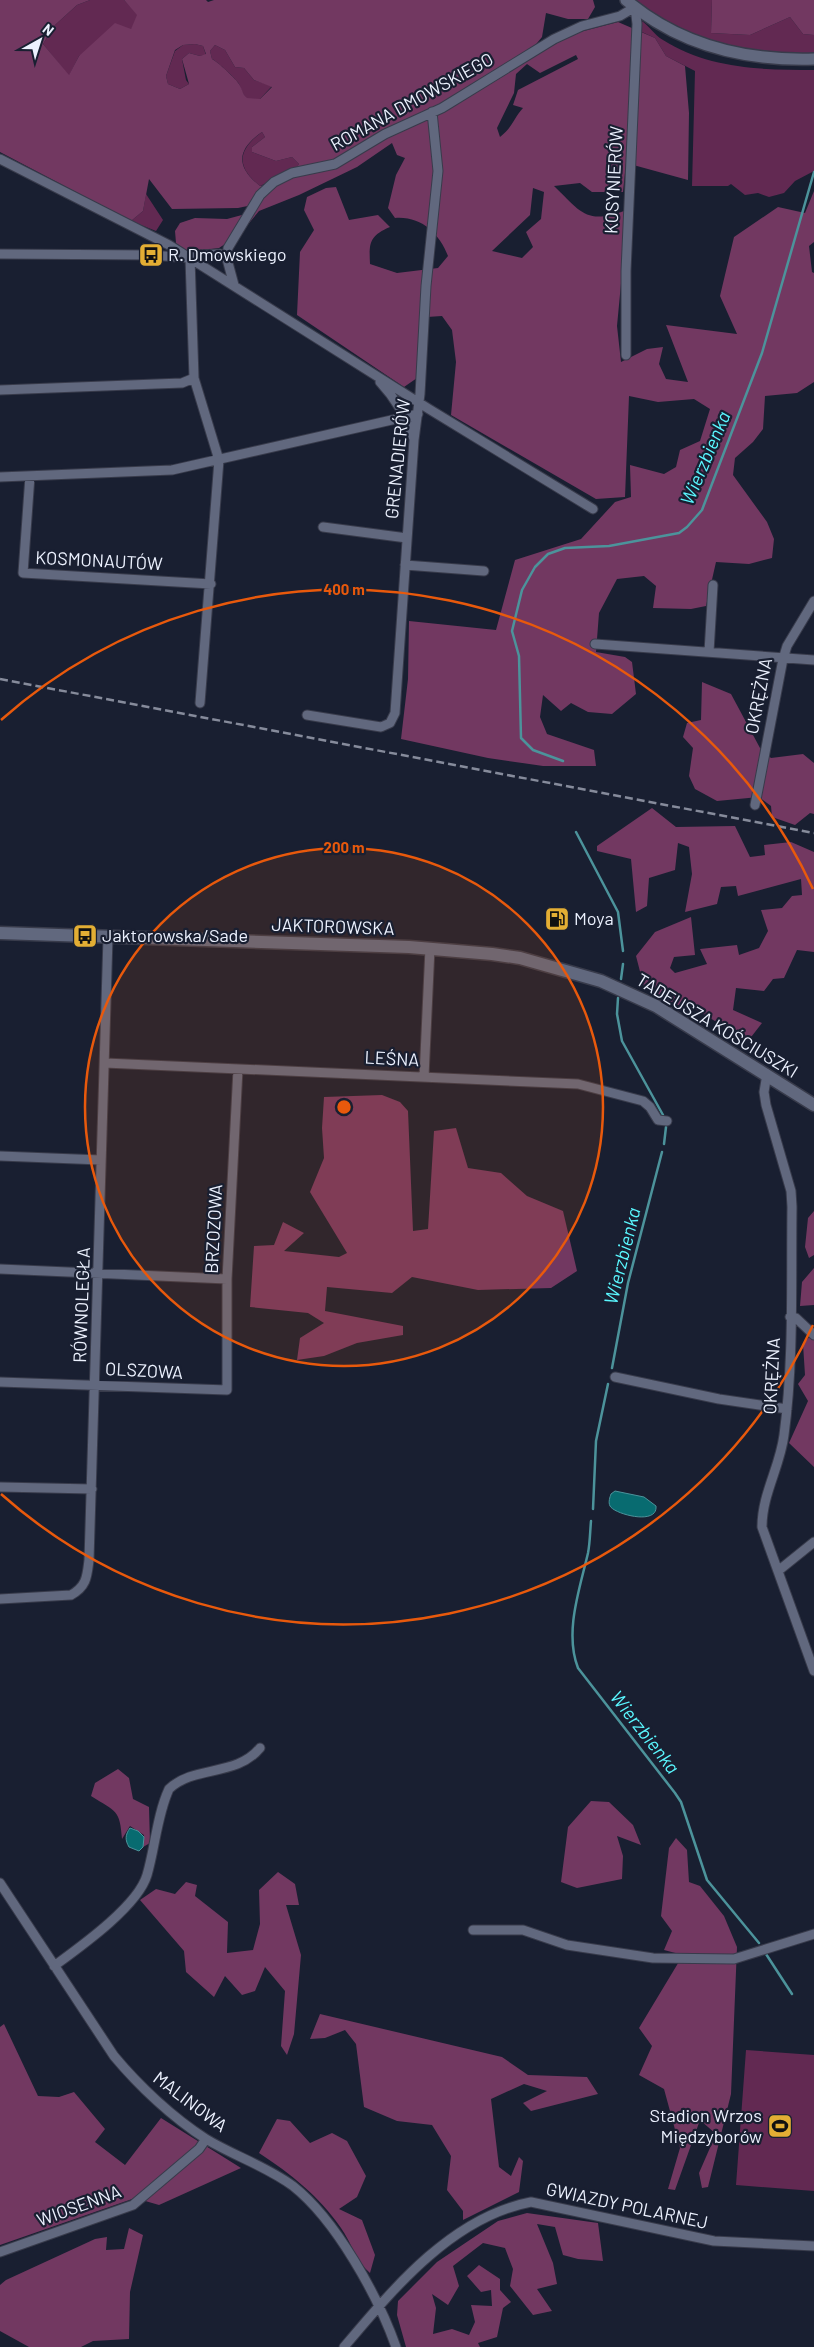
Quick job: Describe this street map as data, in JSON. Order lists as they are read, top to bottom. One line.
{"streets":{"main road":["JAKTOROWSKA","TADEUSZA KOŚCIUSZKI"],"street":["ROMANA DMOWSKIEGO","KOSYNIERÓW","GRENADIERÓW","KOSMONAUTÓW","OKRĘŻNA","LEŚNA","BRZOZOWA","RÓWNOLEGŁA","OLSZOWA","MALINOWA","WIOSENNA","GWIAZDY POLARNEJ"]},"crossings":[["ROMANA DMOWSKIEGO","KOSYNIERÓW"],["ROMANA DMOWSKIEGO","GRENADIERÓW"],["OKRĘŻNA","TADEUSZA KOŚCIUSZKI"],["JAKTOROWSKA","TADEUSZA KOŚCIUSZKI"],["JAKTOROWSKA","RÓWNOLEGŁA"],["LEŚNA","BRZOZOWA"],["LEŚNA","RÓWNOLEGŁA"],["BRZOZOWA","OLSZOWA"],["RÓWNOLEGŁA","OLSZOWA"],["MALINOWA","WIOSENNA"],["MALINOWA","GWIAZDY POLARNEJ"]],"water":["Wierzbienka"],"places":{"bus stop":["R. Dmowskiego","Jaktorowska/Sade"],"fuel station":["Moya"],"sports":["Stadion Wrzos Międzyborów"]},"north":"top right","rings":["400 m","200 m"]}
